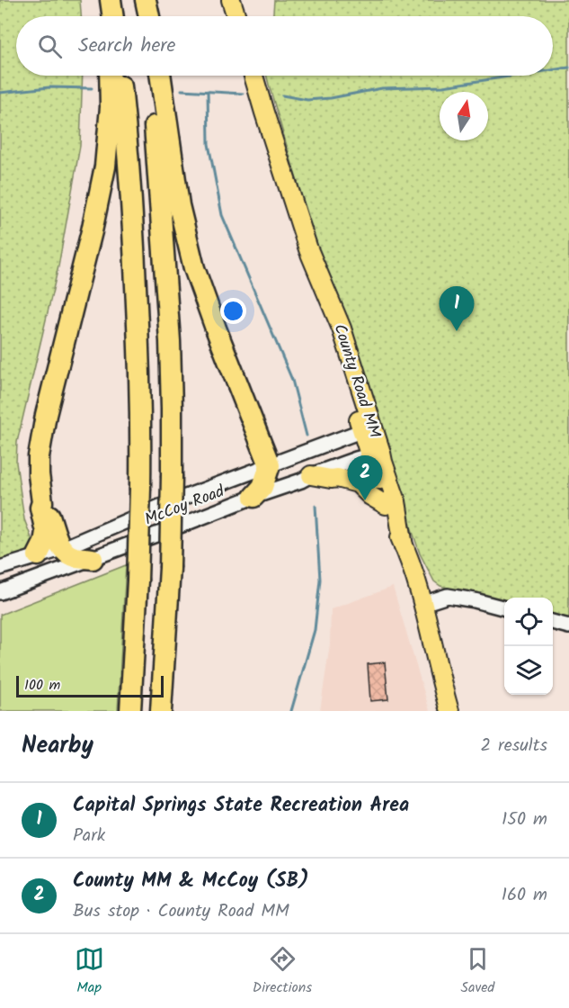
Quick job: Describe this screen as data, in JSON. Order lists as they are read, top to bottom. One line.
{"streets":{"main road":["County Road MM"],"street":["McCoy Road"]},"crossings":[["County Road MM","McCoy Road"]],"scale_bar":"100 m","north":"top","page":{"search":"Search here","pins":["1","2"],"scale":"100 m","heading":["Nearby","2 results"],"list":[{"mark":"1","name":"Capital Springs State Recreation Area","note":"Park","value":"150 m"},{"mark":"2","name":"County MM & McCoy (SB)","note":"Bus stop · County Road MM","value":"160 m"}],"nav":["Map","Directions","Saved"]}}
